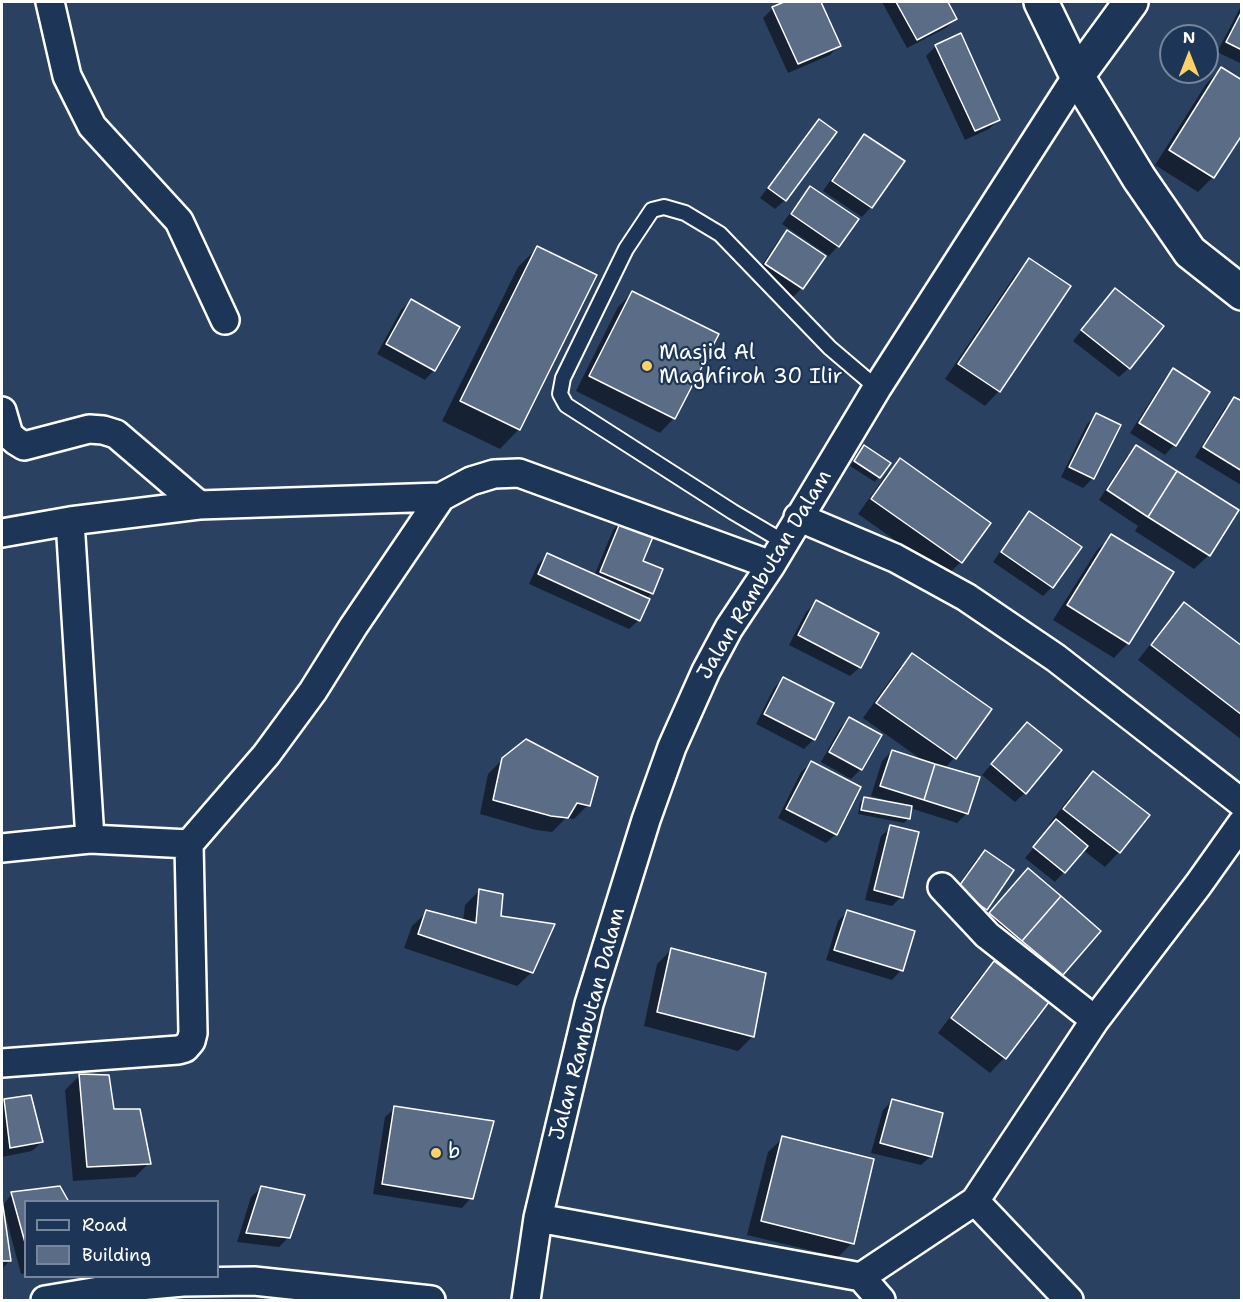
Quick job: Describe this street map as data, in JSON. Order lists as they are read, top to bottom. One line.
{"streets":{"street":["Jalan Rambutan Dalam"]},"places":["Masjid Al Maghfiroh 30 Ilir","b"],"legend":["Road","Building"],"north":"top"}
